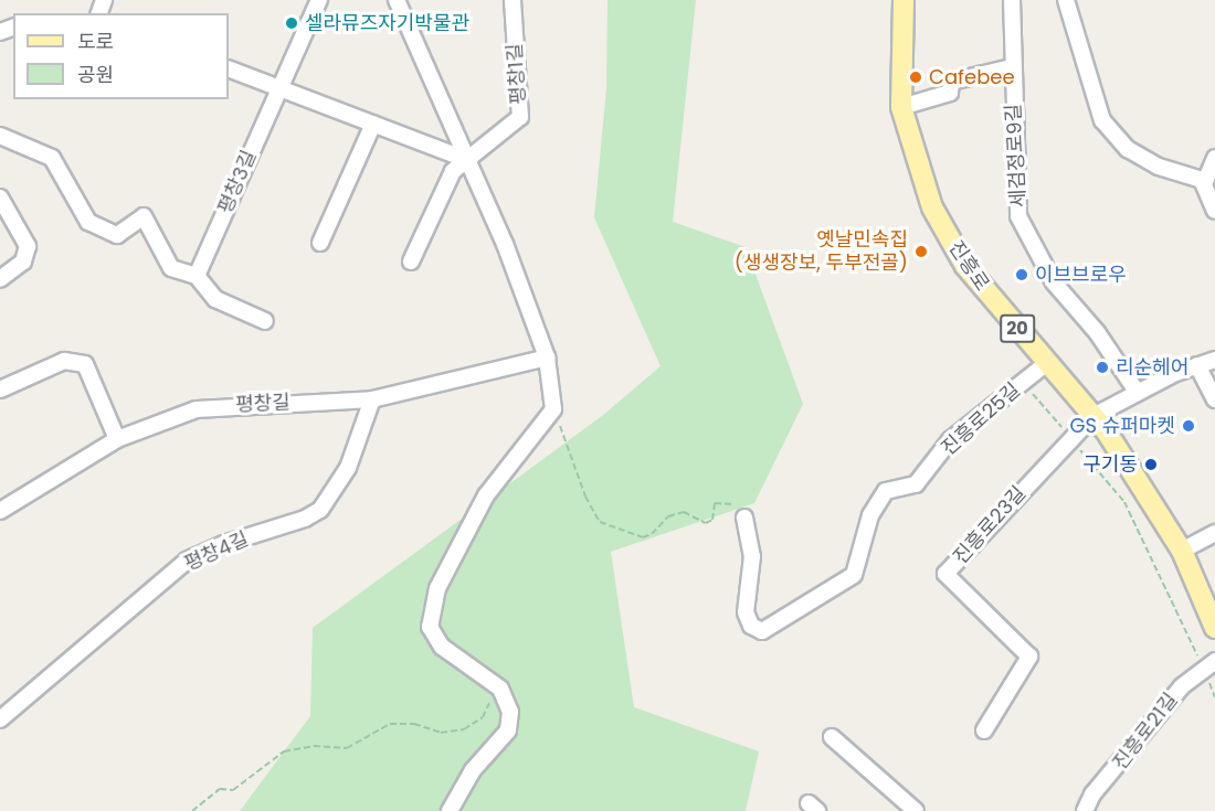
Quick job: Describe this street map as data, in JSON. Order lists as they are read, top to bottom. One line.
{"streets":{"main road":["진흥로","20"],"street":["평창1길","세검정로9길","평창3길","평창길","진흥로25길","진흥로23길","평창4길","진흥로21길"]},"crossings":[["세검정로9길","진흥로23길"],["진흥로","진흥로25길"],["진흥로","진흥로23길"],["평창길","평창4길"]],"places":["셀라뮤즈자기박물관","Cafebee","옛날민속집 (생생장보, 두부전골)","이브브로우","리순헤어","GS 슈퍼마켓","구기동"],"legend":["도로","공원"]}
